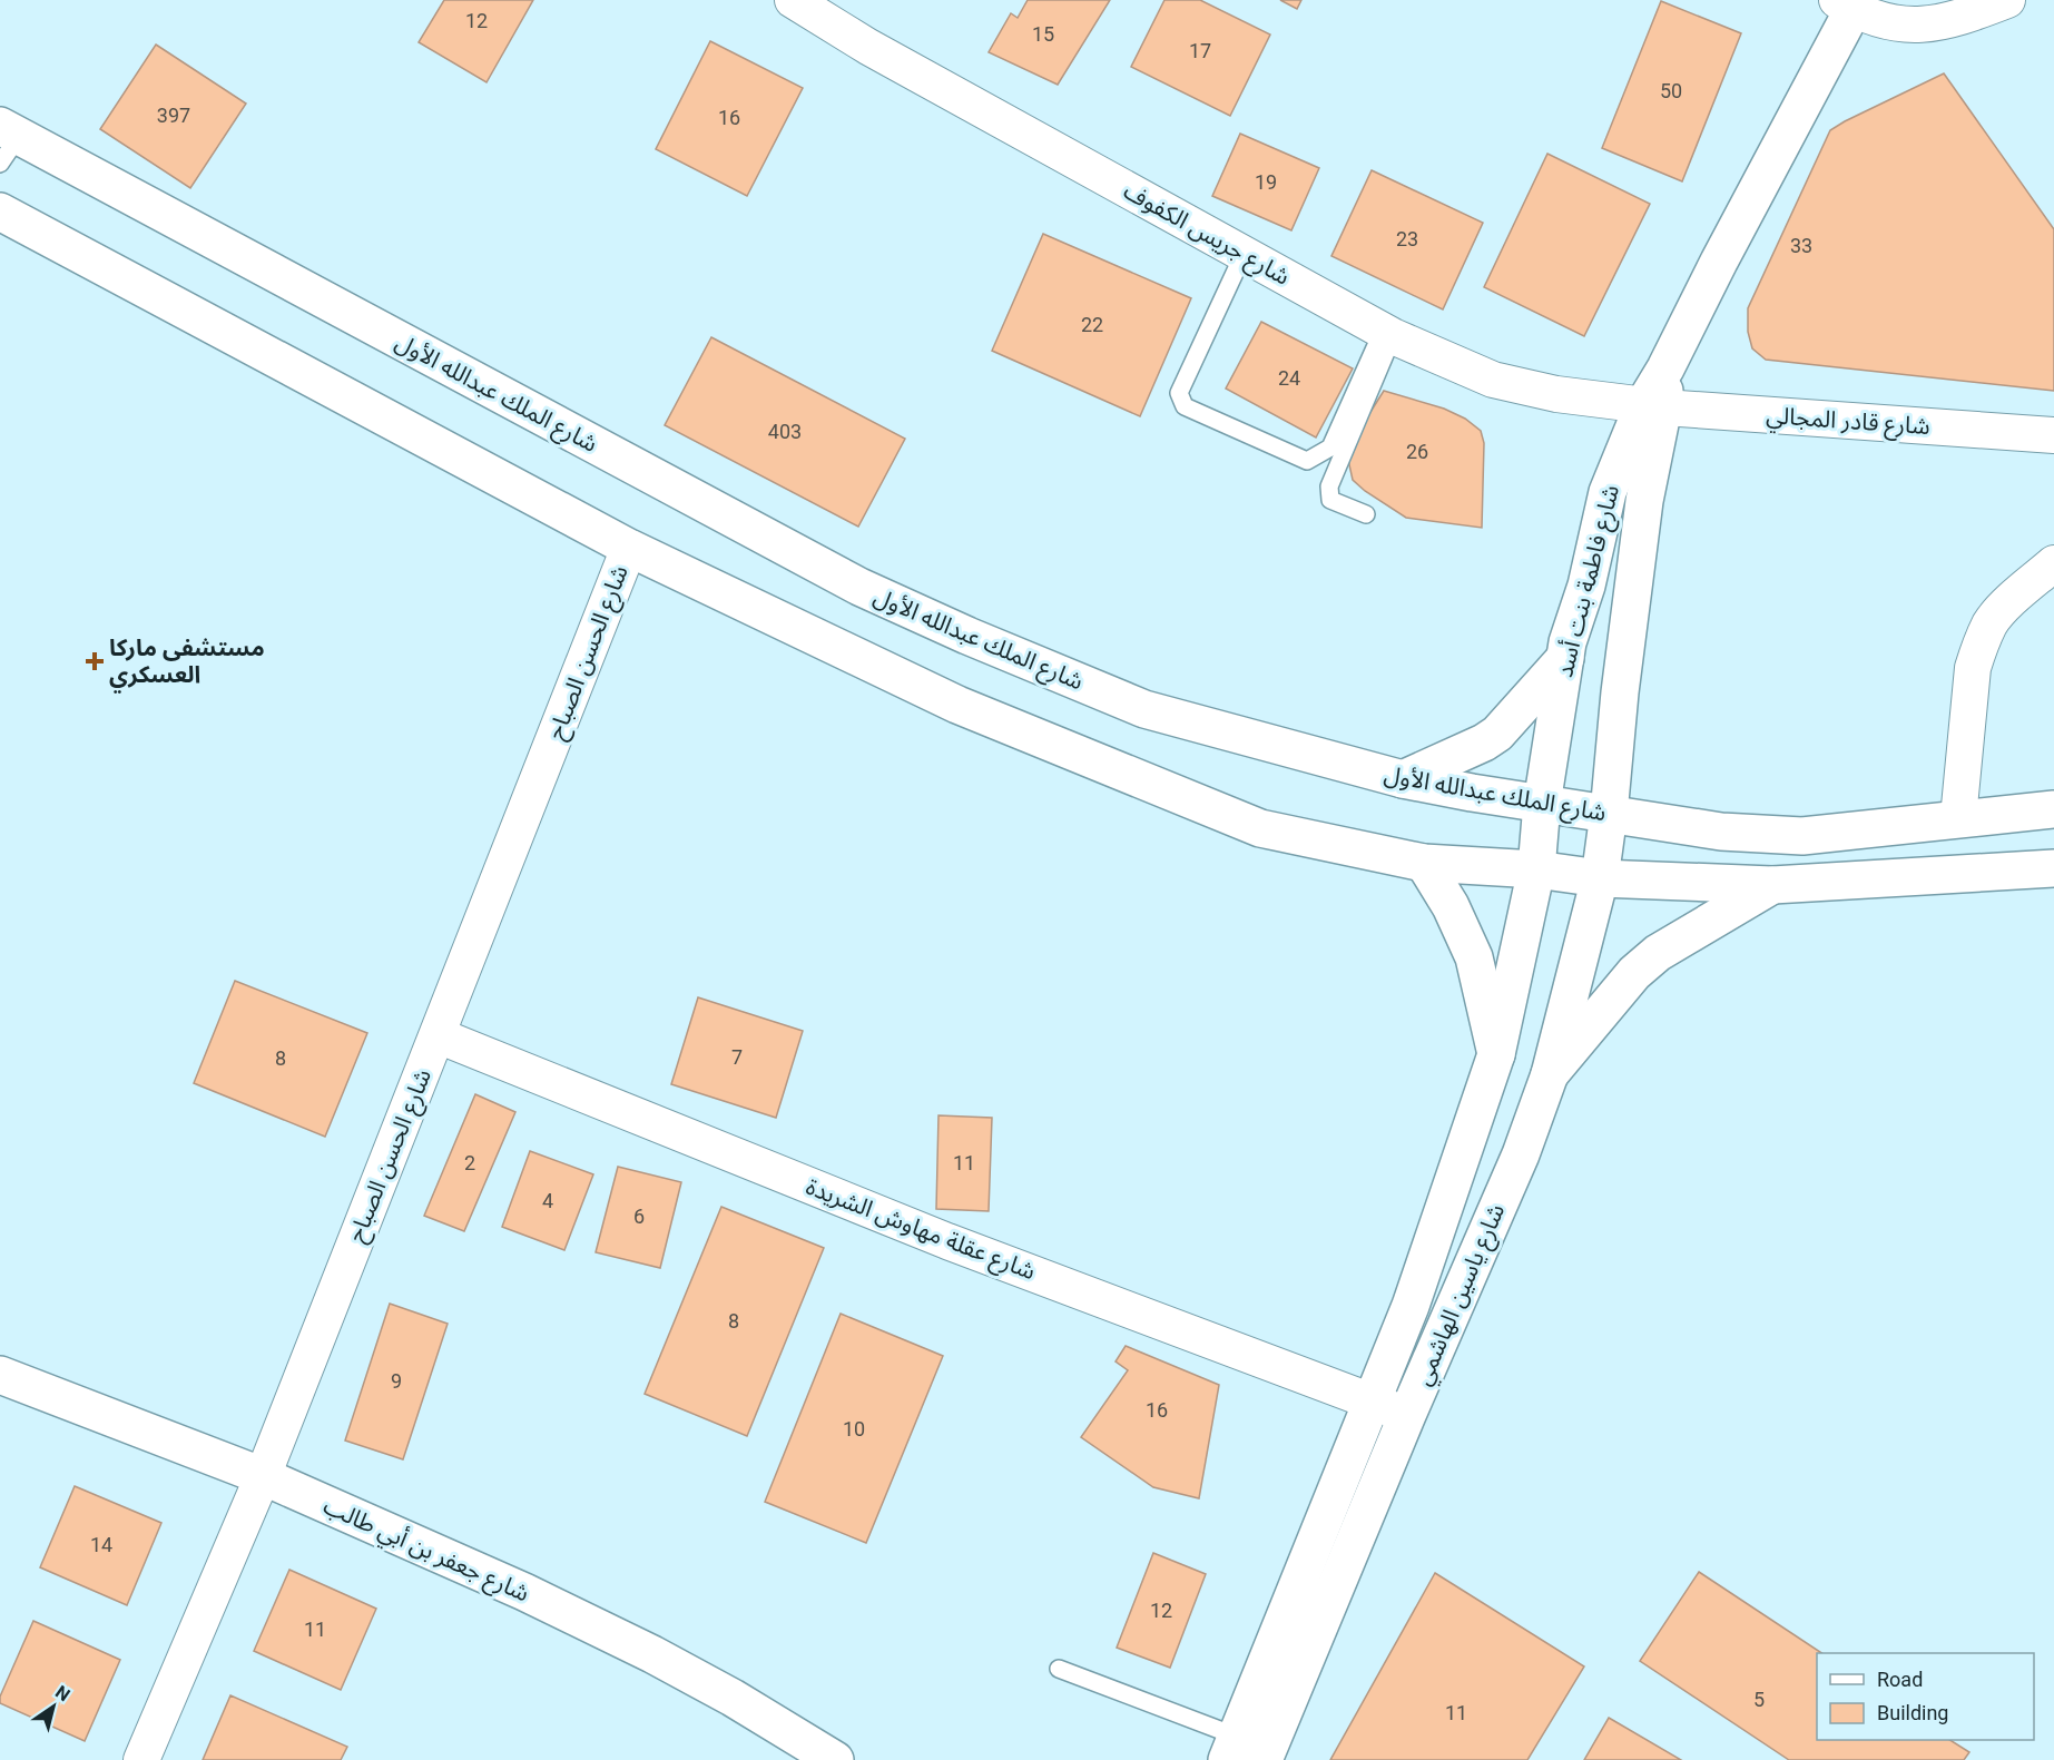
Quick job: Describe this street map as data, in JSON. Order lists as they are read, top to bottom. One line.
{"streets":{"main road":["شارع الملك عبدالله الأول","شارع فاطمة بنت أسد","شارع ياسين الهاشمي","شارع جعفر بن أبي طالب"],"street":["شارع جريس الكفوف","شارع قادر المجالي","شارع الحسن الصباح","شارع عقلة مهاوش الشريدة"]},"crossings":[["شارع جريس الكفوف","شارع قادر المجالي"],["شارع جريس الكفوف","شارع فاطمة بنت أسد"],["شارع الملك عبدالله الأول","شارع فاطمة بنت أسد"],["شارع الملك عبدالله الأول","شارع ياسين الهاشمي"],["شارع قادر المجالي","شارع فاطمة بنت أسد"],["شارع فاطمة بنت أسد","شارع ياسين الهاشمي"],["شارع الحسن الصباح","شارع عقلة مهاوش الشريدة"],["شارع الحسن الصباح","شارع جعفر بن أبي طالب"],["شارع عقلة مهاوش الشريدة","شارع ياسين الهاشمي"]],"places":{"health":["مستشفى ماركا العسكري"]},"house_numbers":["12","15","17","50","397","16","19","23","33","22","24","403","26","7","8","2","11","4","6","8","9","16","10","14","12","11","5","11"],"legend":["Road","Building"],"north":"top right"}
